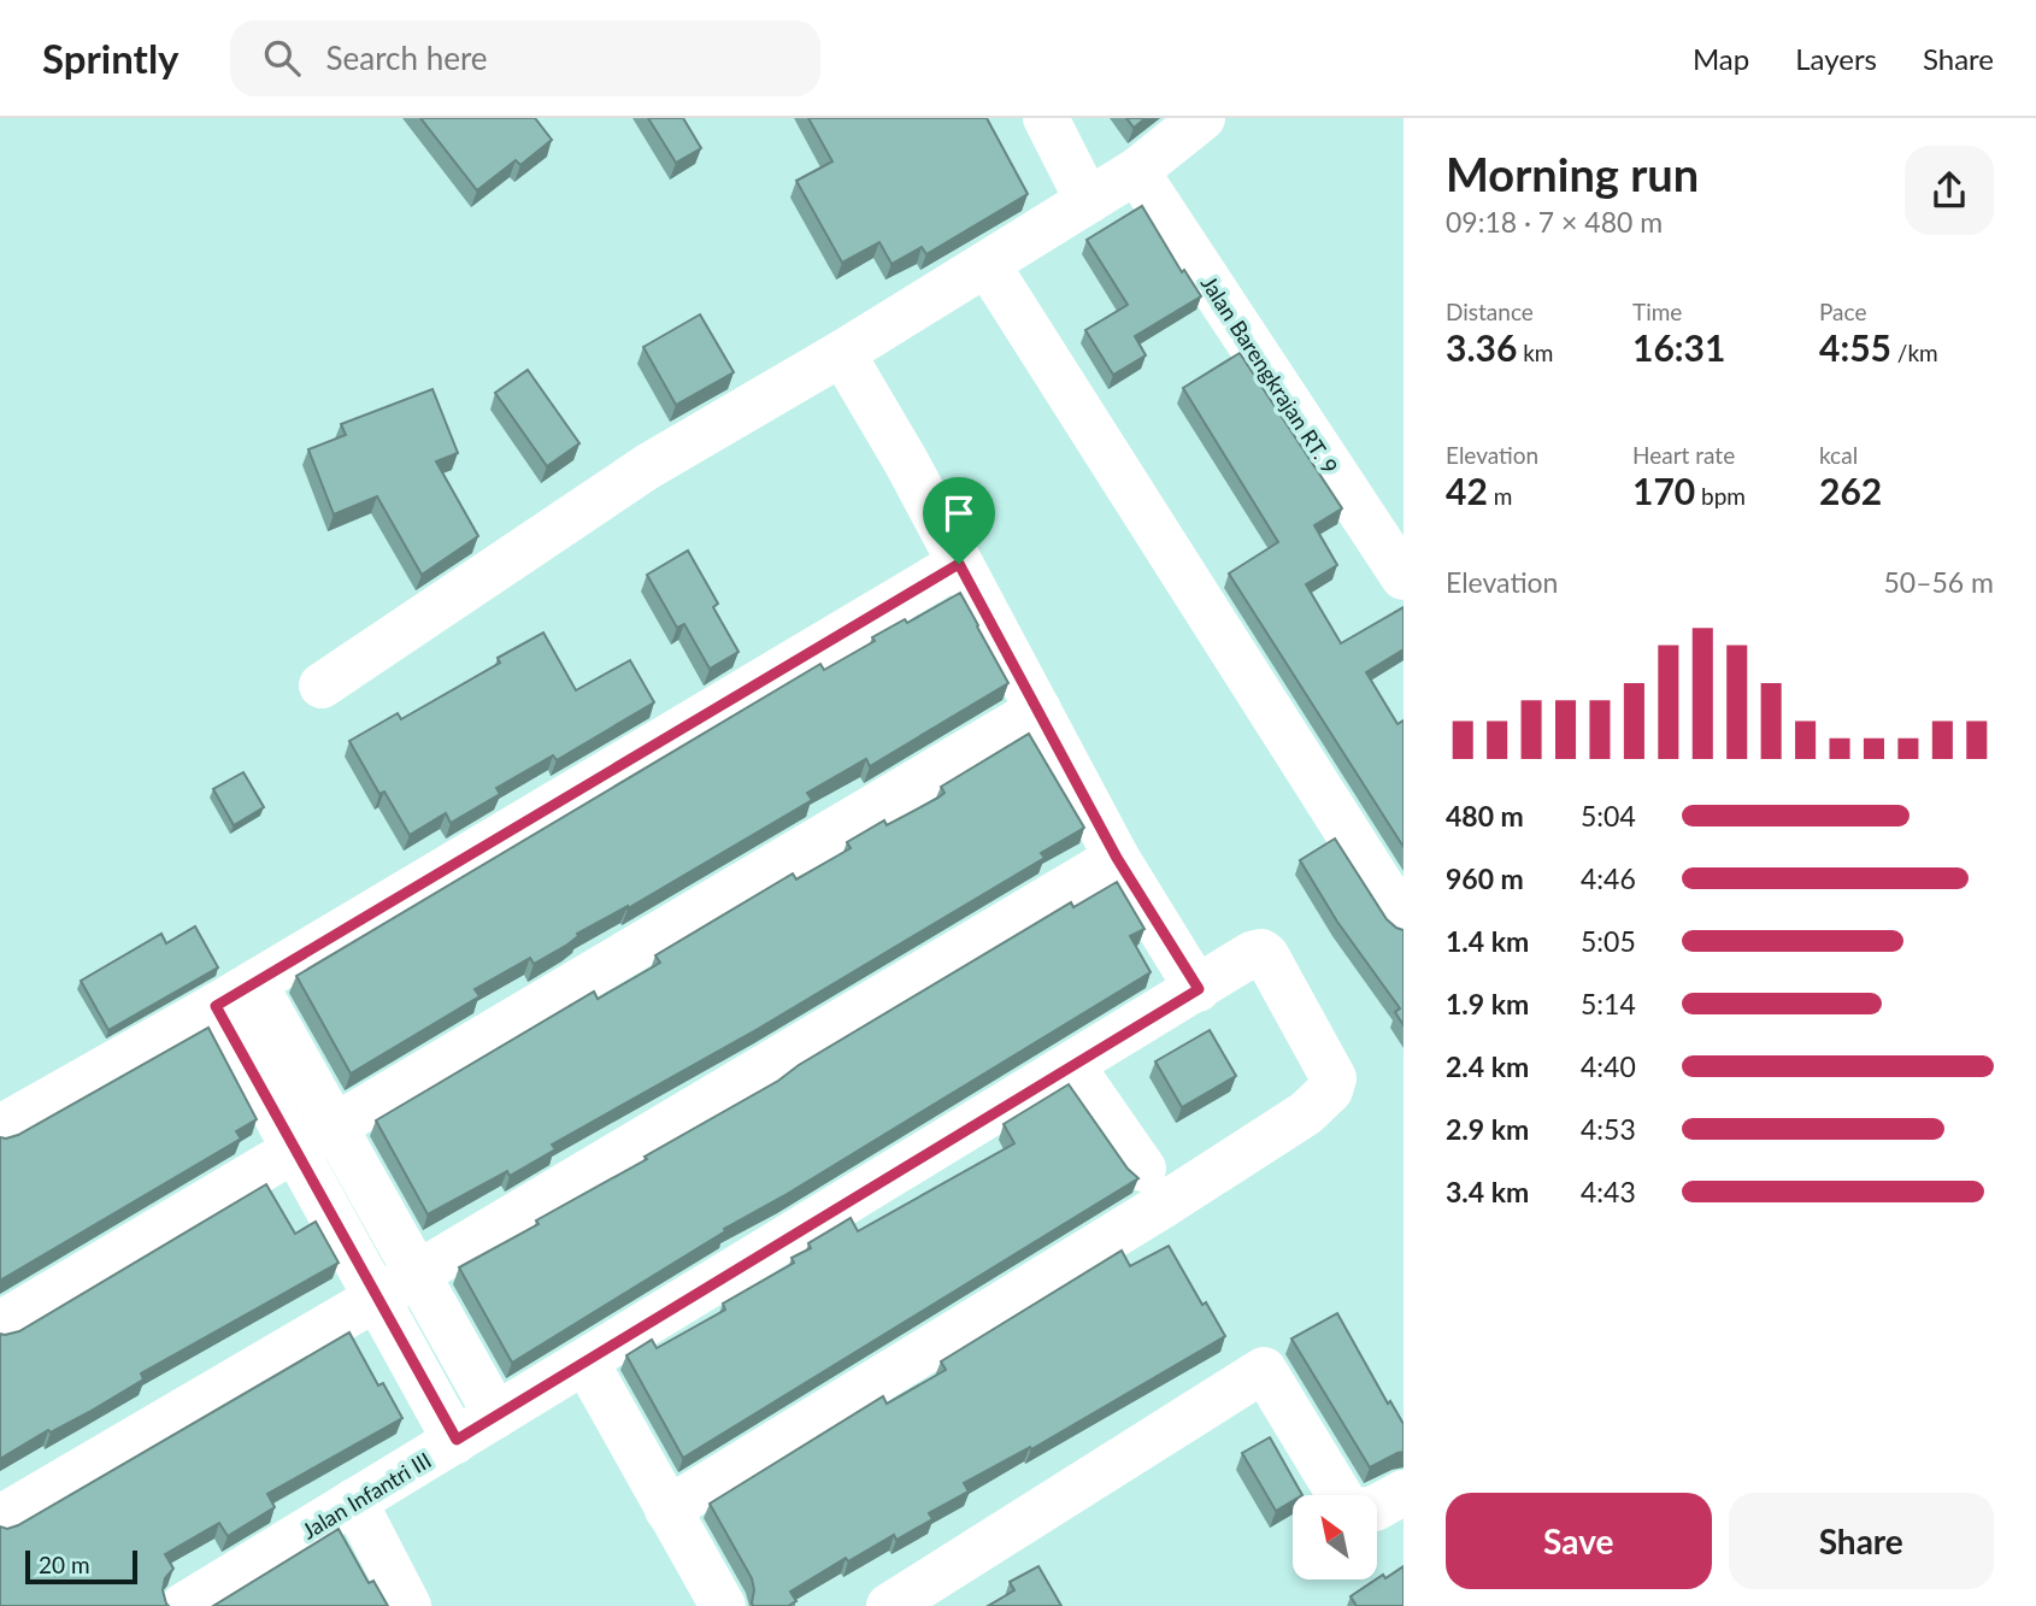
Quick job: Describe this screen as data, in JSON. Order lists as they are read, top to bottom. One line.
{"streets":{"street":["Jalan Barengkrajan RT. 9","Jalan Infantri III"]},"scale_bar":"20 m","north":"top left","page":{"header":"Sprintly","search":"Search here","nav":["Map","Layers","Share"],"heading":["Morning run","09:18 · 7 × 480 m"],"stats":[["Distance","3.36 km"],["Time","16:31"],["Pace","4:55 /km"],["Elevation","42 m"],["Heart rate","170 bpm"],["kcal","262"]],"chart":["Elevation","50–56 m"],"list":[{"name":"480 m","note":"5:04"},{"name":"960 m","note":"4:46"},{"name":"1.4 km","note":"5:05"},{"name":"1.9 km","note":"5:14"},{"name":"2.4 km","note":"4:40"},{"name":"2.9 km","note":"4:53"},{"name":"3.4 km","note":"4:43"}],"buttons":["Save","Share"],"scale":"20 m"}}
